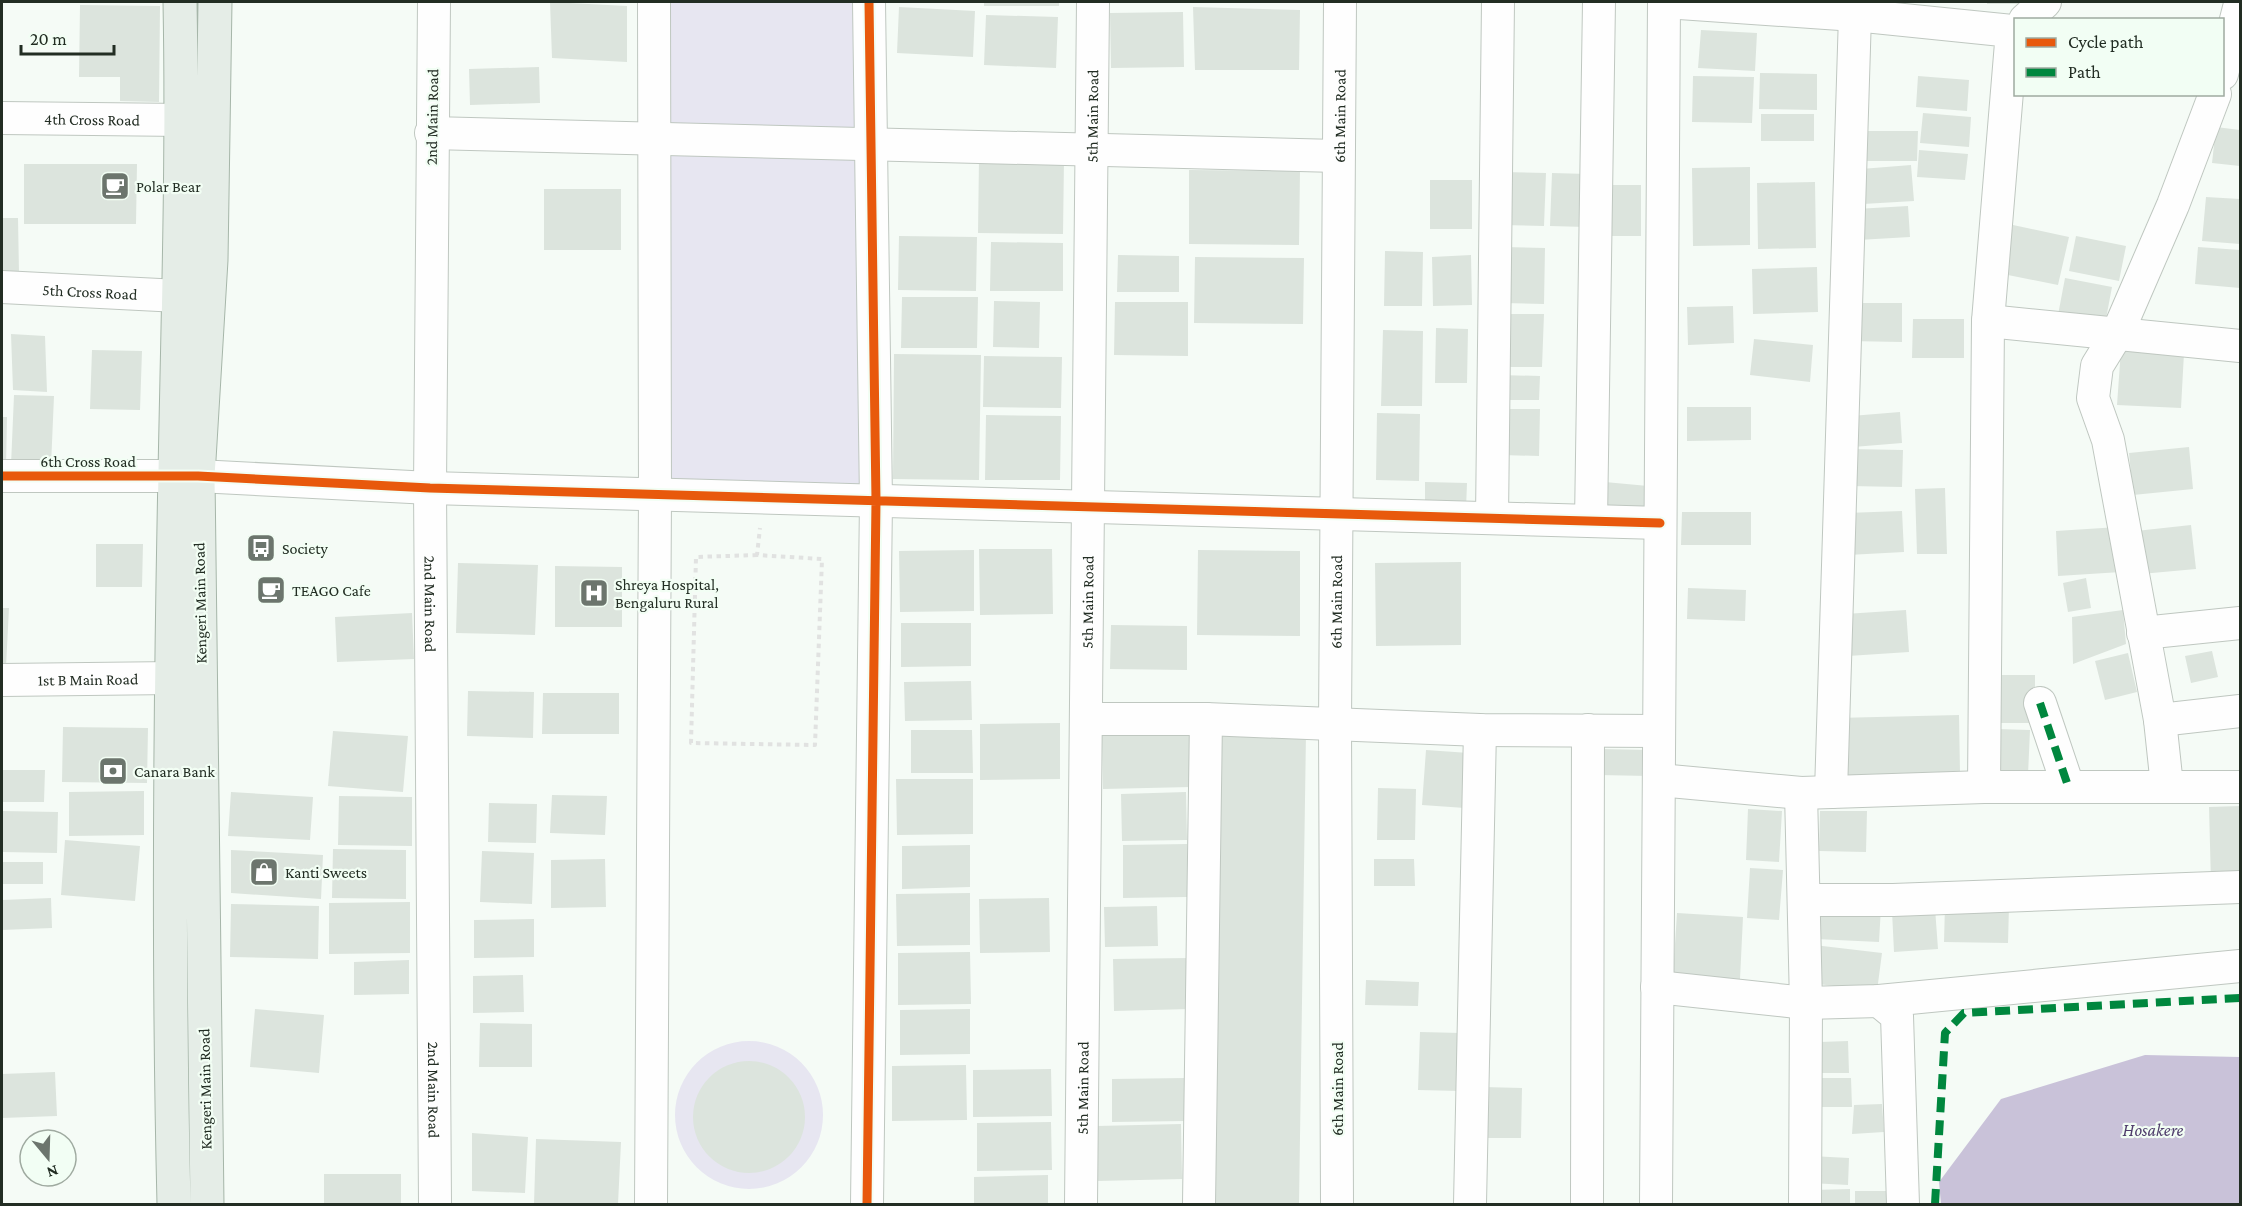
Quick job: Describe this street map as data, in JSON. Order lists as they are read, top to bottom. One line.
{"streets":{"main road":["Kengeri Main Road"],"street":["2nd Main Road","5th Main Road","6th Main Road","4th Cross Road","5th Cross Road","6th Cross Road","1st B Main Road"]},"crossings":[["2nd Main Road","6th Cross Road"],["5th Main Road","6th Cross Road"],["6th Main Road","6th Cross Road"],["4th Cross Road","Kengeri Main Road"],["5th Cross Road","Kengeri Main Road"],["6th Cross Road","Kengeri Main Road"],["Kengeri Main Road","1st B Main Road"]],"water":["Hosakere"],"places":{"cafe":["Polar Bear","TEAGO Cafe"],"bus stop":["Society"],"hospital":["Shreya Hospital, Bengaluru Rural"],"bank":["Canara Bank"],"shop":["Kanti Sweets"]},"legend":["Cycle path","Path"],"scale_bar":"20 m","north":"bottom"}
